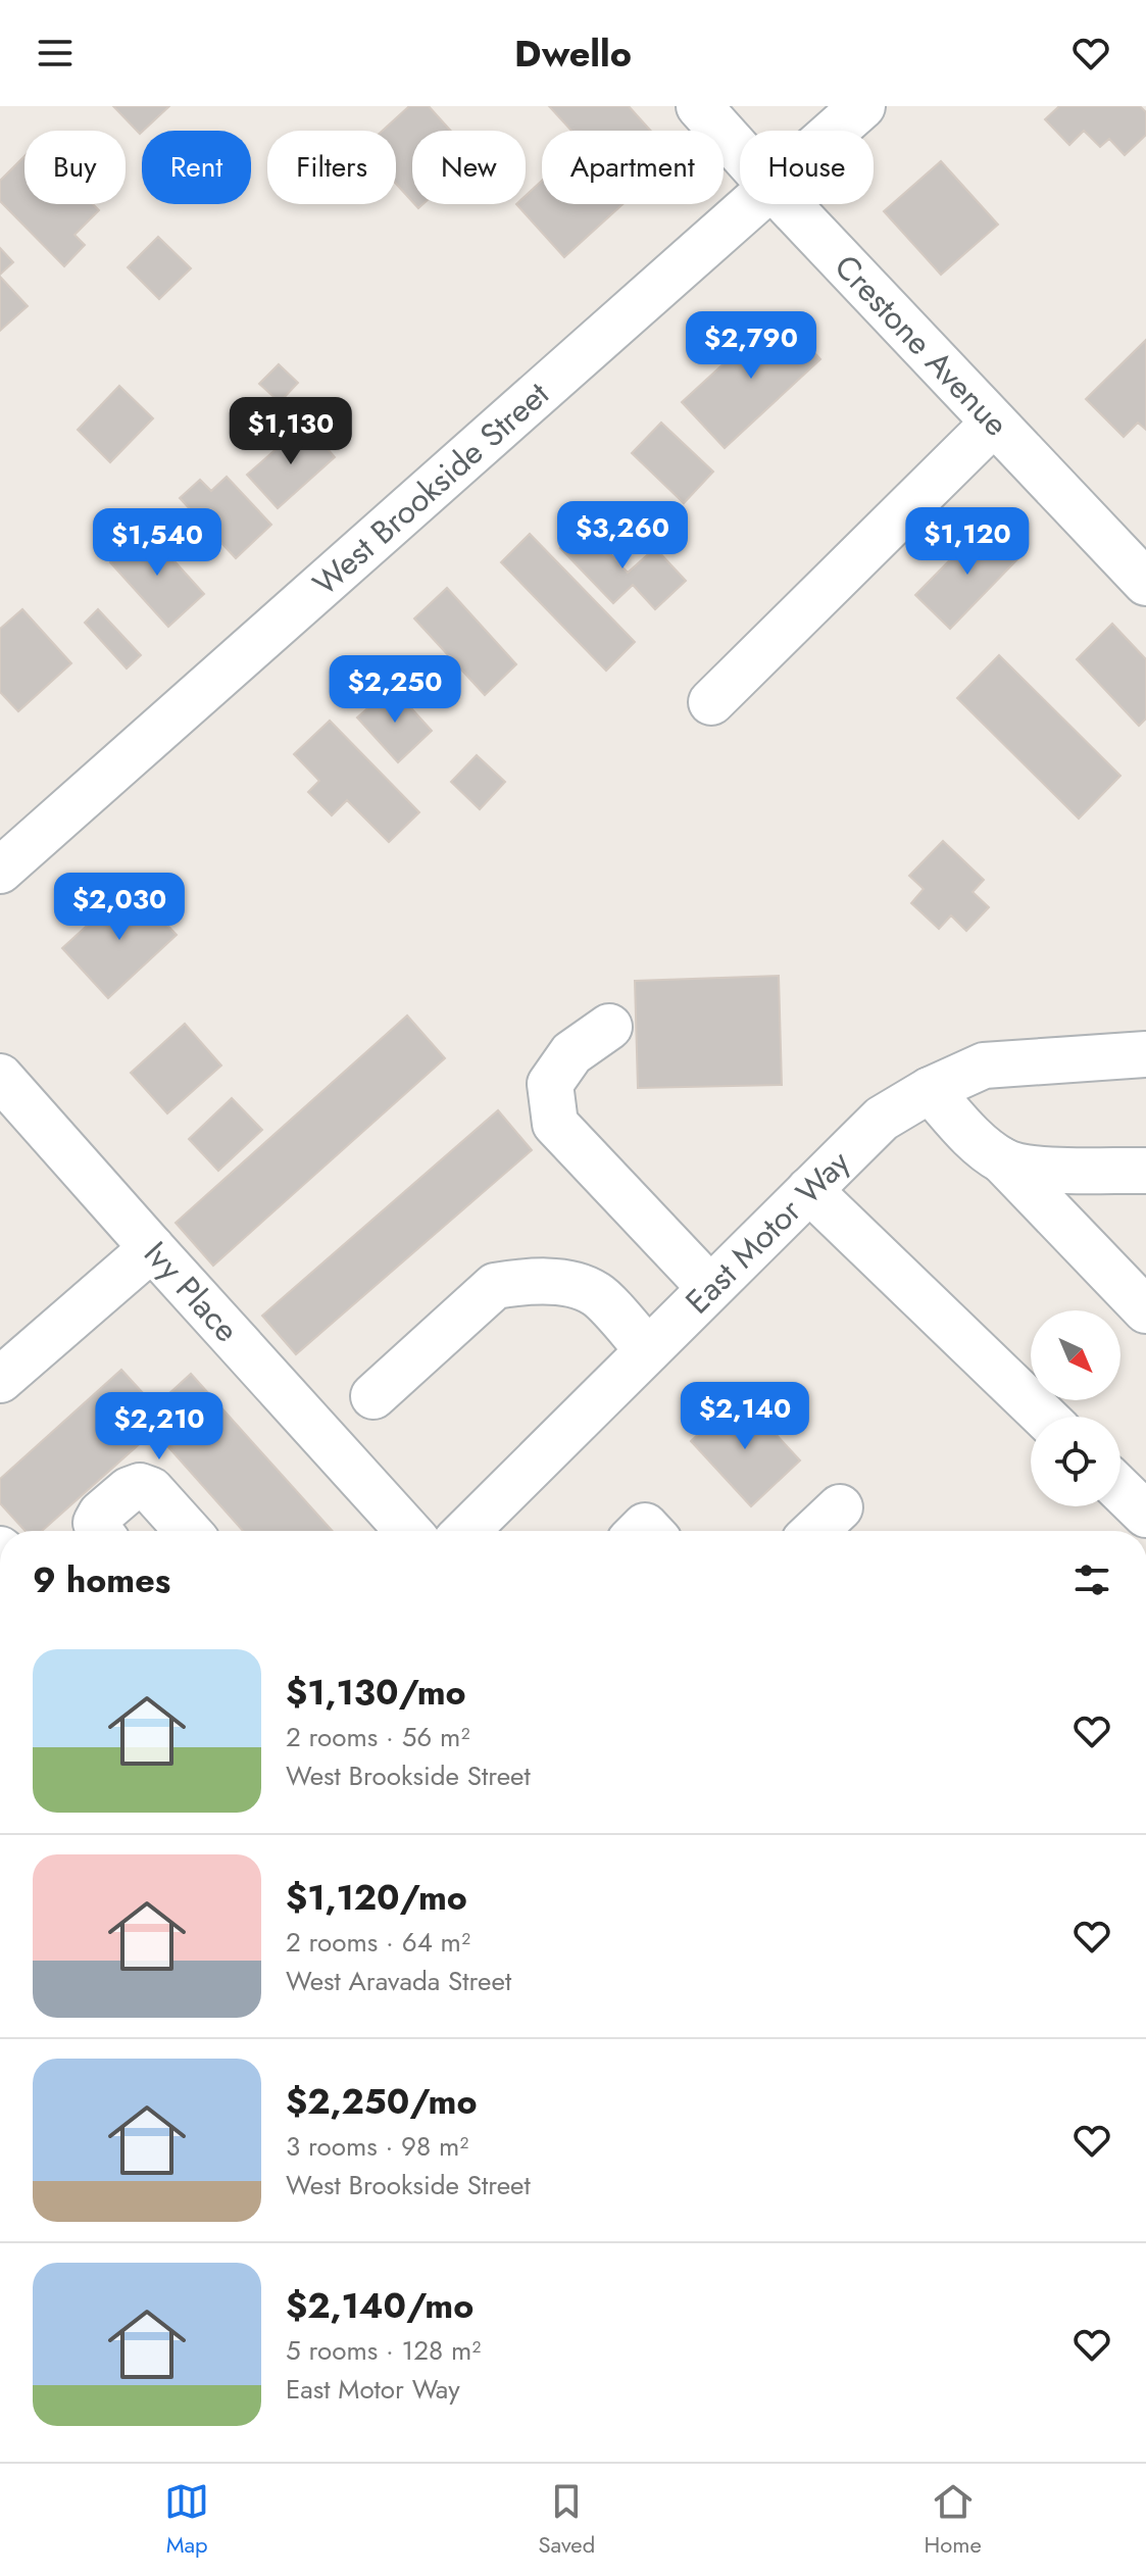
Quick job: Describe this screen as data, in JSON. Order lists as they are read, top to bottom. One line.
{"streets":{"street":["Crestone Avenue","West Brookside Street","East Motor Way","Ivy Place"]},"north":"bottom right","page":{"header":"Dwello","chip":["Buy","Rent","Filters","New","Apartment","House"],"price":["$2,790","$1,130","$3,260","$1,120","$1,540","$2,250","$2,030","$2,140","$2,210"],"heading":"9 homes","list":[{"name":"$1,130/mo","note":"2 rooms · 56 m² · West Brookside Street"},{"name":"$1,120/mo","note":"2 rooms · 64 m² · West Aravada Street"},{"name":"$2,250/mo","note":"3 rooms · 98 m² · West Brookside Street"},{"name":"$2,140/mo","note":"5 rooms · 128 m² · East Motor Way"}],"tabs":["Map","Saved","Home"]}}
